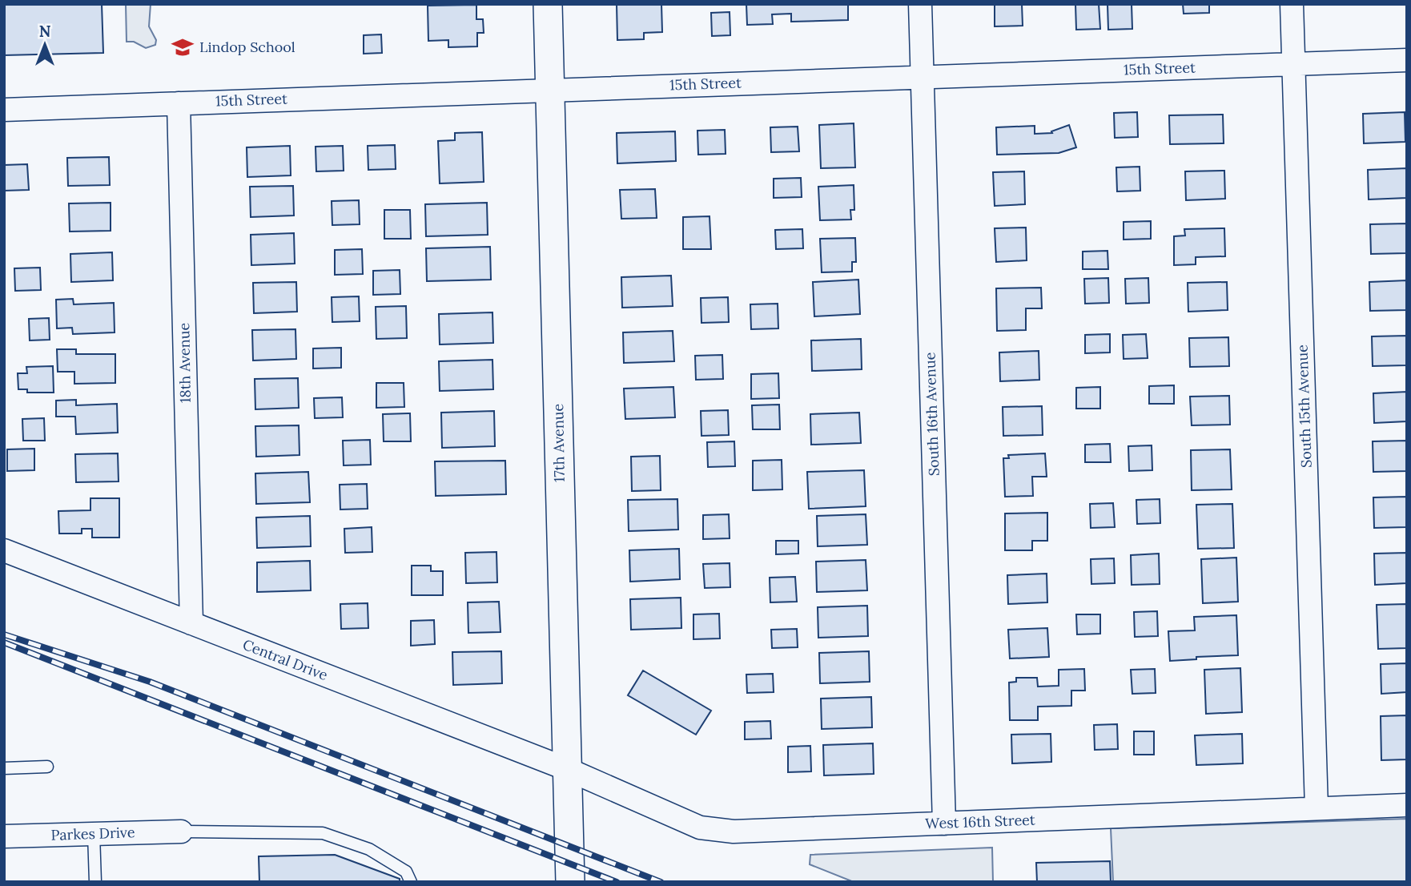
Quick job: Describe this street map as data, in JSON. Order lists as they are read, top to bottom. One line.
{"streets":{"street":["15th Street","18th Avenue","South 15th Avenue","South 16th Avenue","17th Avenue","Central Drive","West 16th Street","Parkes Drive"]},"crossings":[["15th Street","18th Avenue"],["15th Street","South 15th Avenue"],["15th Street","South 16th Avenue"],["15th Street","17th Avenue"],["18th Avenue","Central Drive"],["South 15th Avenue","West 16th Street"],["South 16th Avenue","West 16th Street"],["17th Avenue","Central Drive"],["17th Avenue","West 16th Street"],["Central Drive","West 16th Street"]],"places":{"school or university":["Lindop School"]},"north":"top"}
